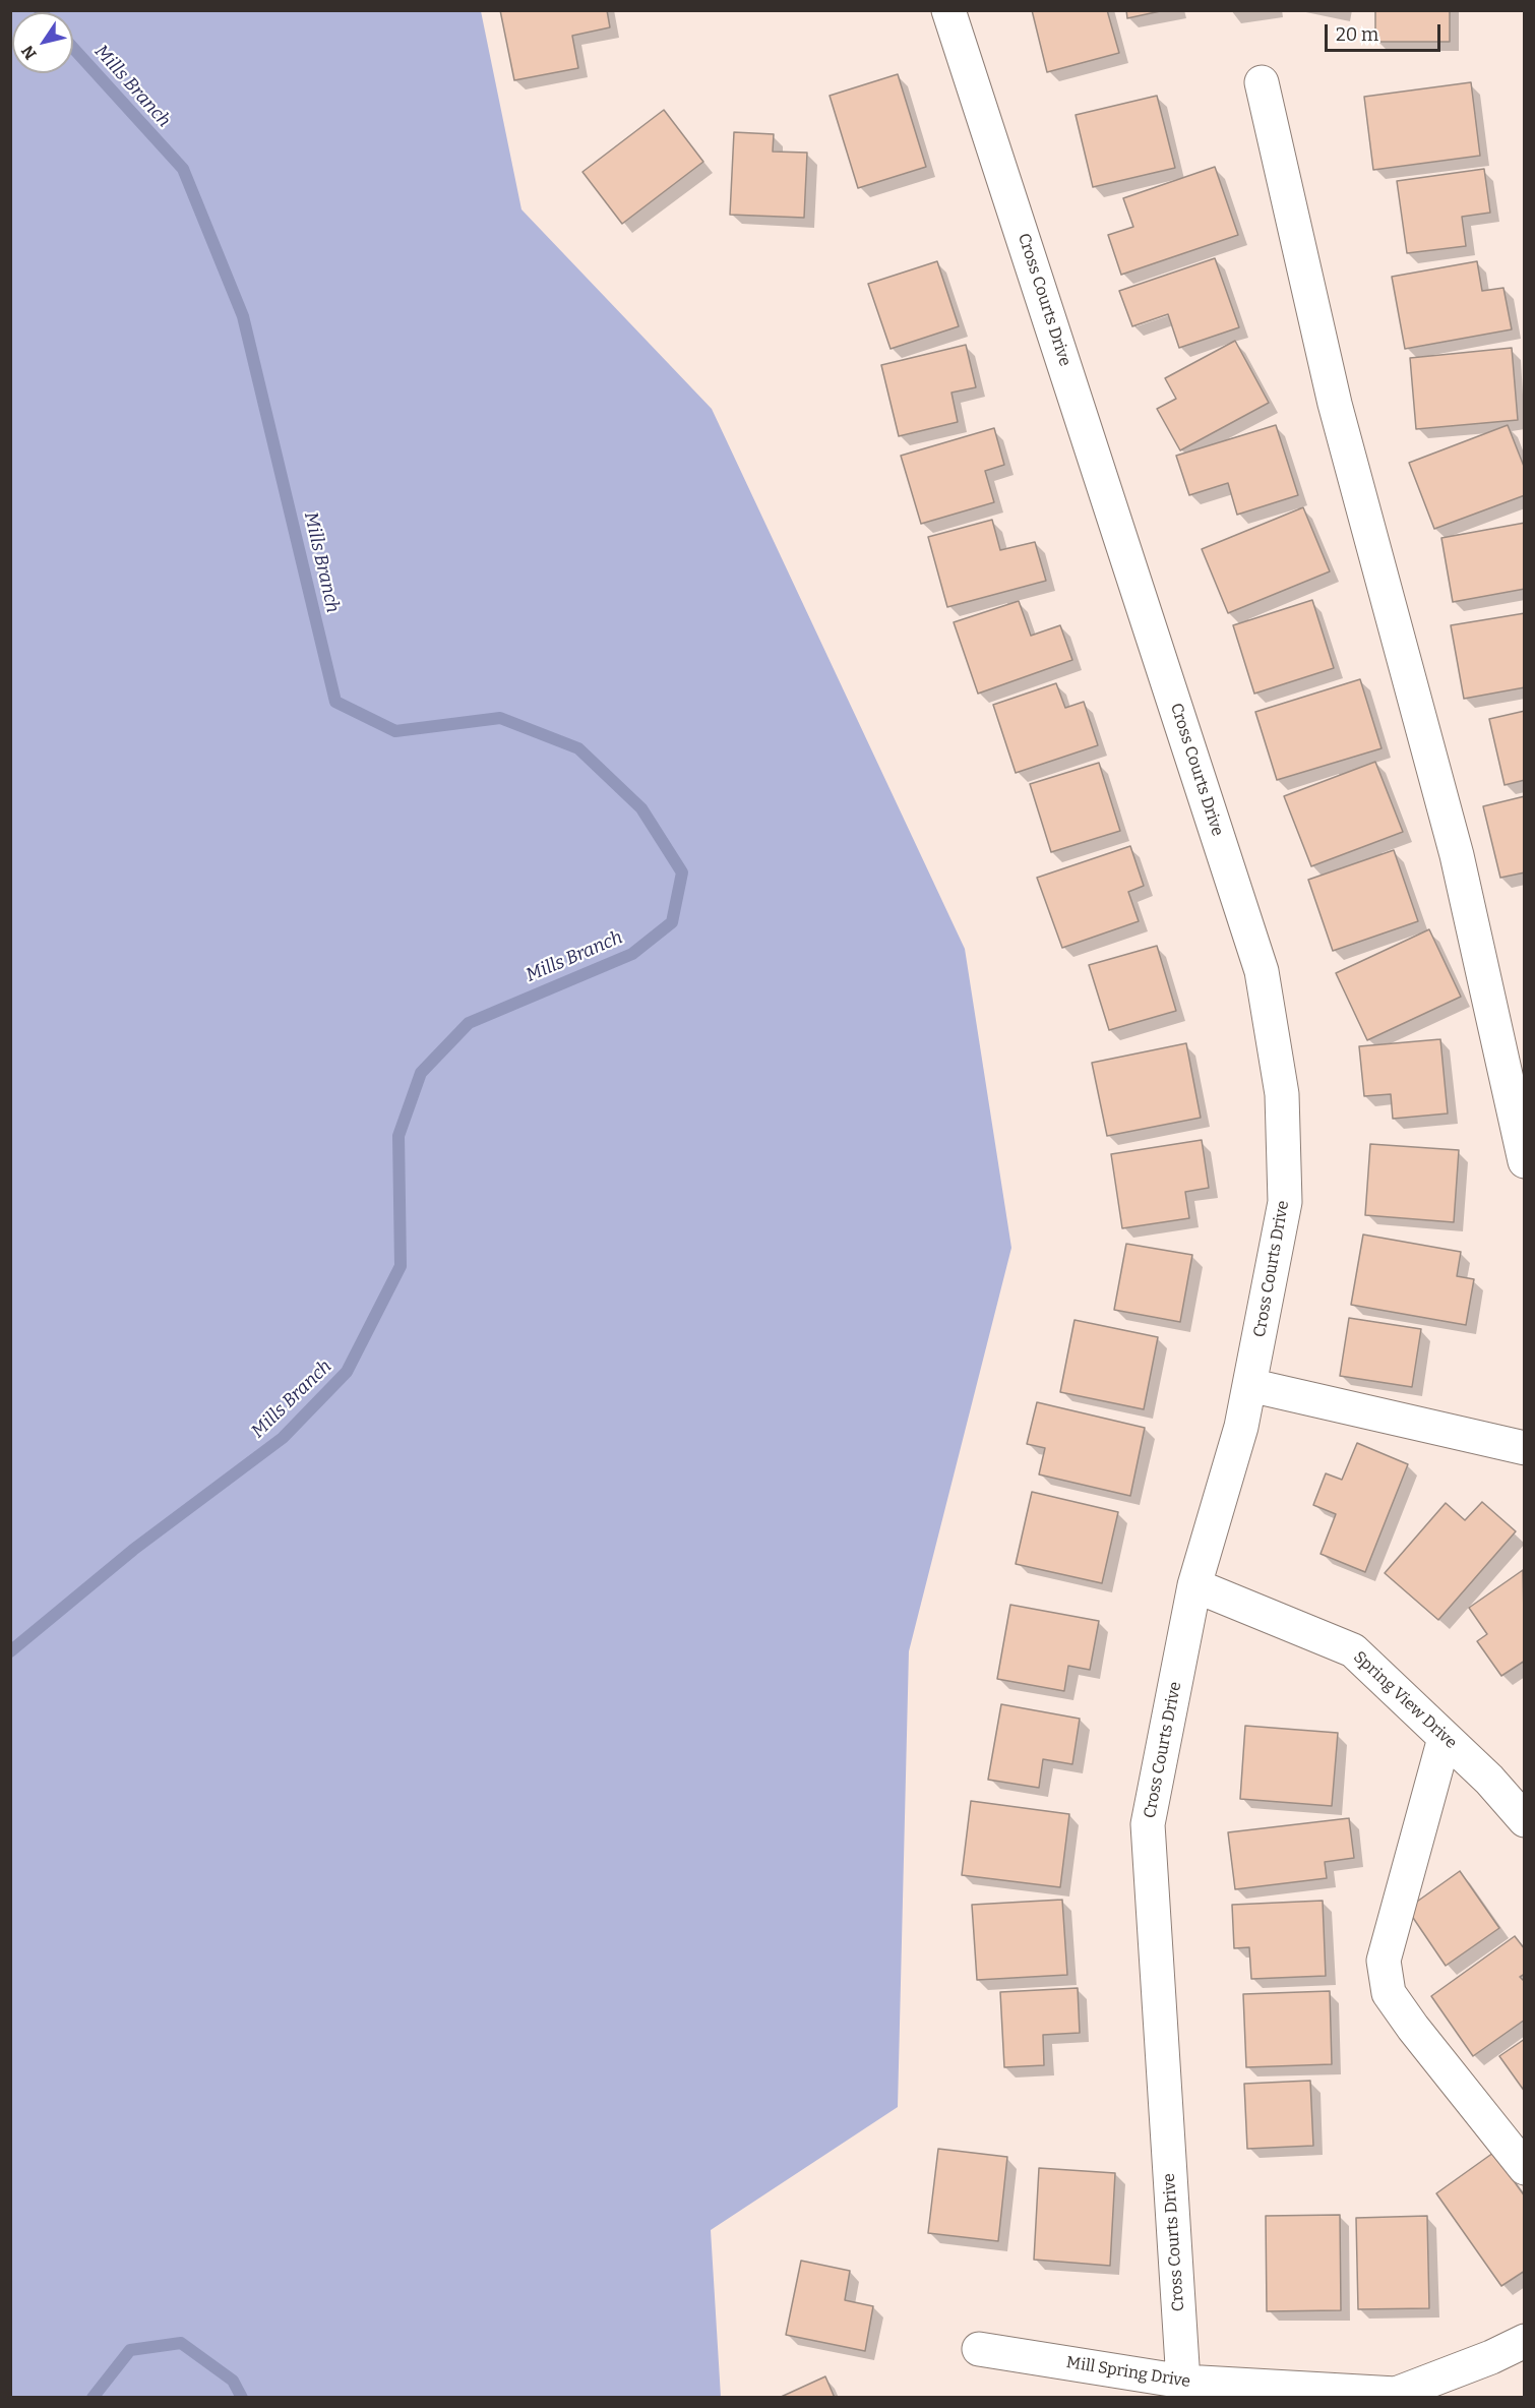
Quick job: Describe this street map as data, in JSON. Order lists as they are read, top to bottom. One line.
{"streets":{"street":["Cross Courts Drive","Spring View Drive","Mill Spring Drive"]},"crossings":[["Cross Courts Drive","Spring View Drive"],["Cross Courts Drive","Mill Spring Drive"]],"water":["Mills Branch"],"scale_bar":"20 m","north":"bottom left"}
